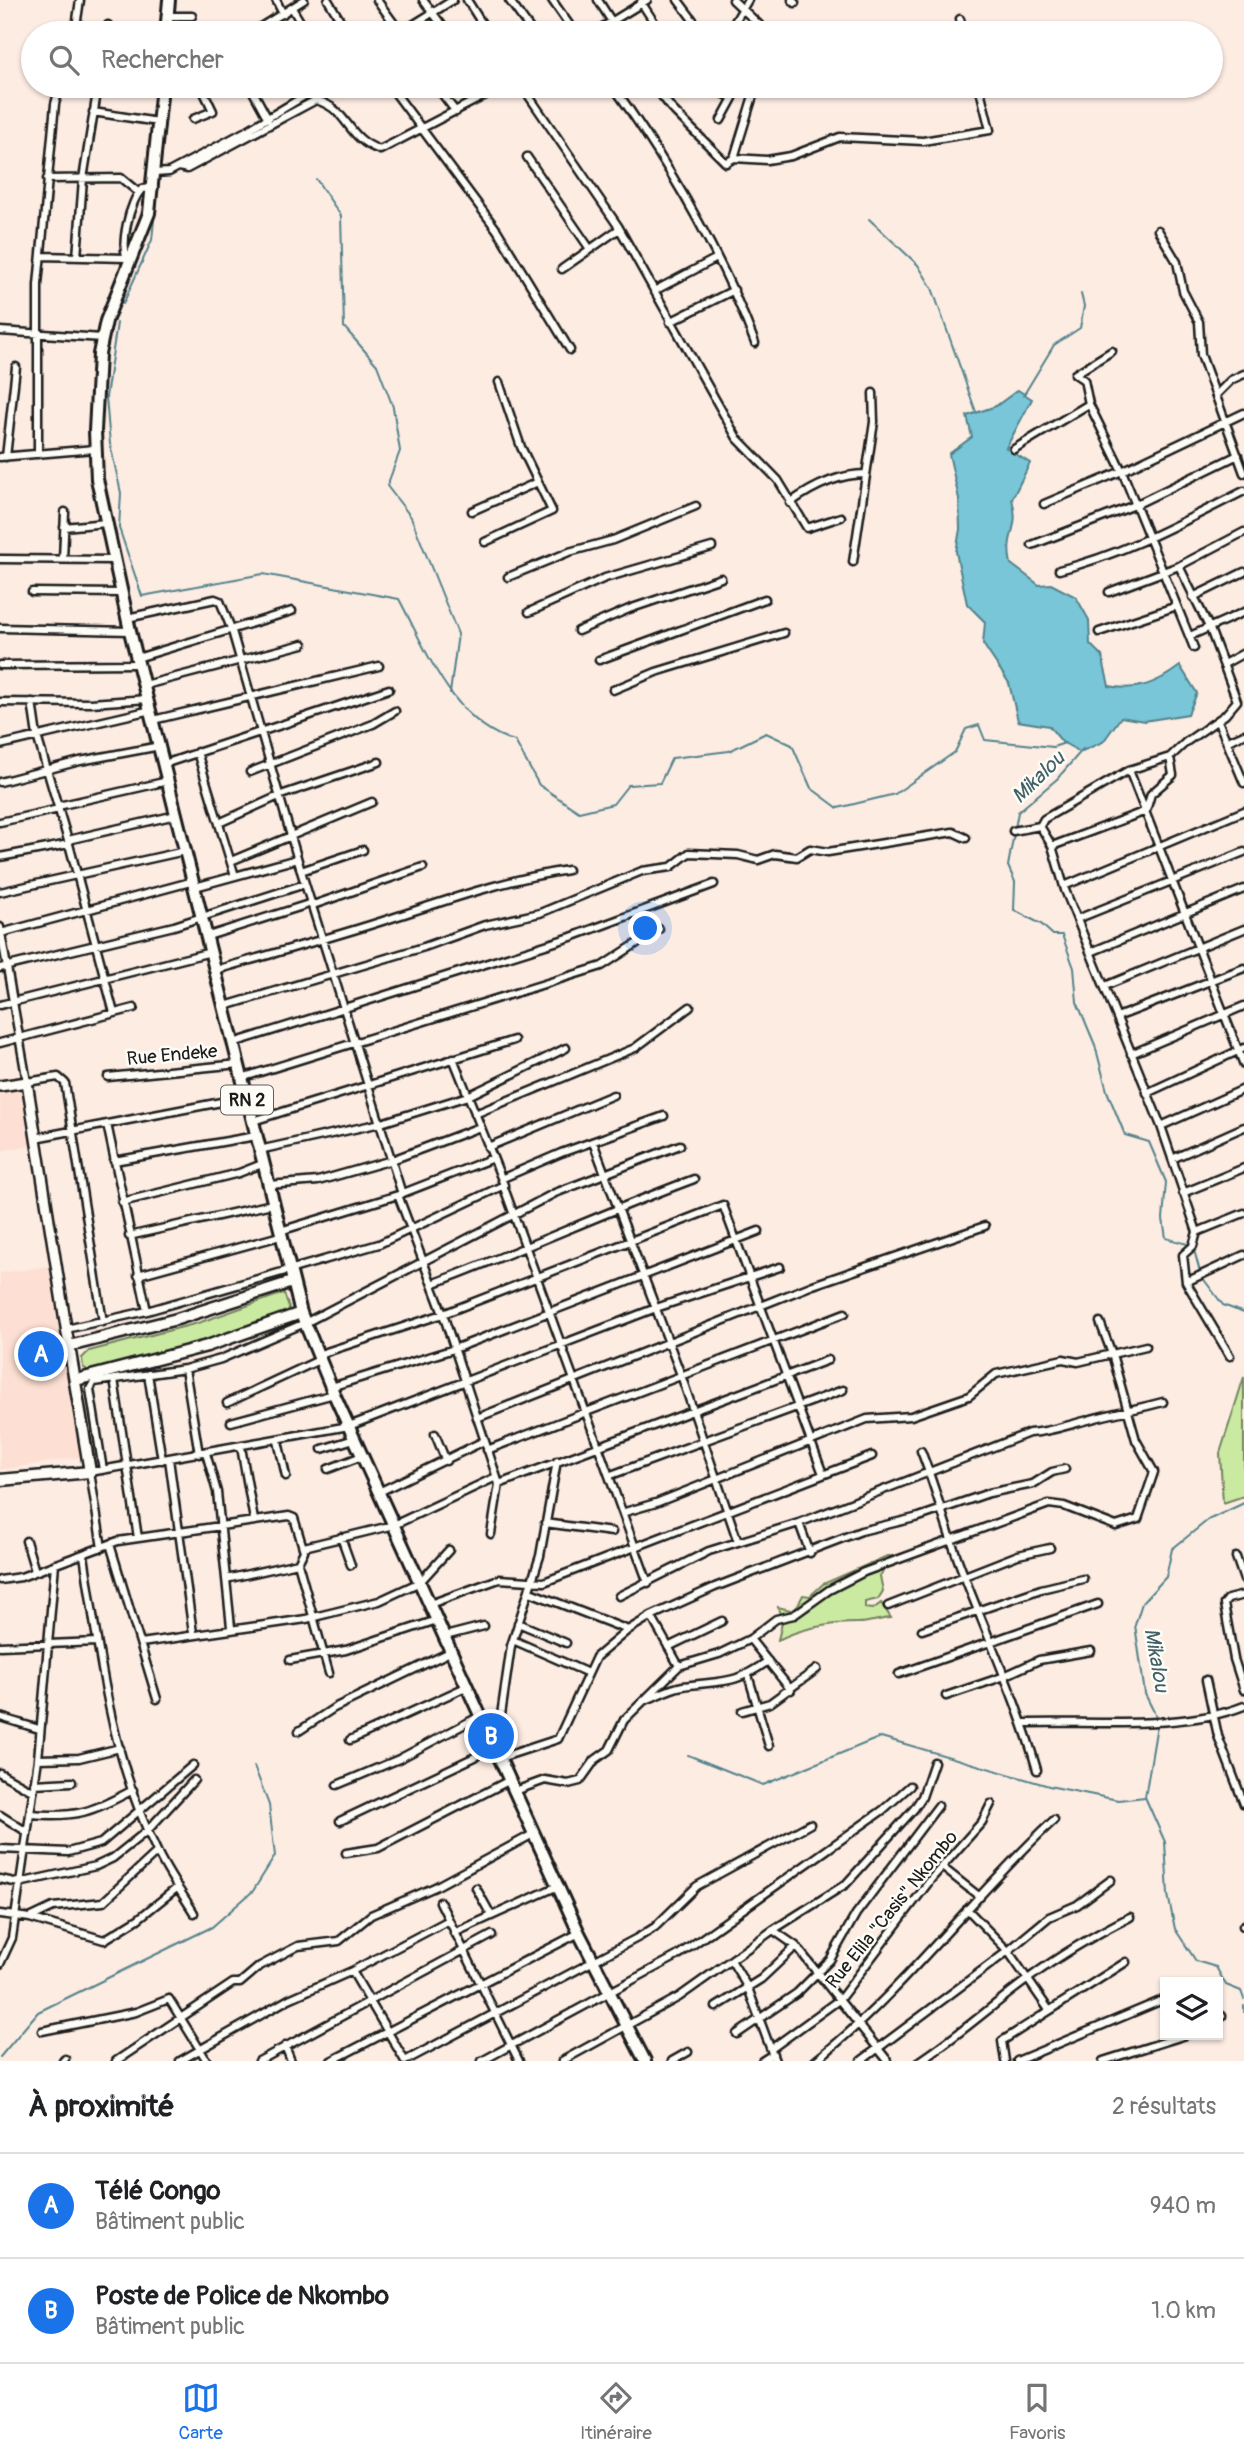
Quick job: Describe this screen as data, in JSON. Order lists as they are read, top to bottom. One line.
{"streets":{"highway":["RN 2"],"street":["Rue Endeke","Rue Elila \"Casis\" Nkombo"]},"crossings":[["Rue Endeke","RN 2"]],"water":["Mikalou"],"page":{"search":"Rechercher","pins":["A","B"],"heading":["À proximité","2 résultats"],"list":[{"mark":"A","name":"Télé Congo","note":"Bâtiment public","value":"940 m"},{"mark":"B","name":"Poste de Police de Nkombo","note":"Bâtiment public","value":"1.0 km"}],"nav":["Carte","Itinéraire","Favoris"]}}
